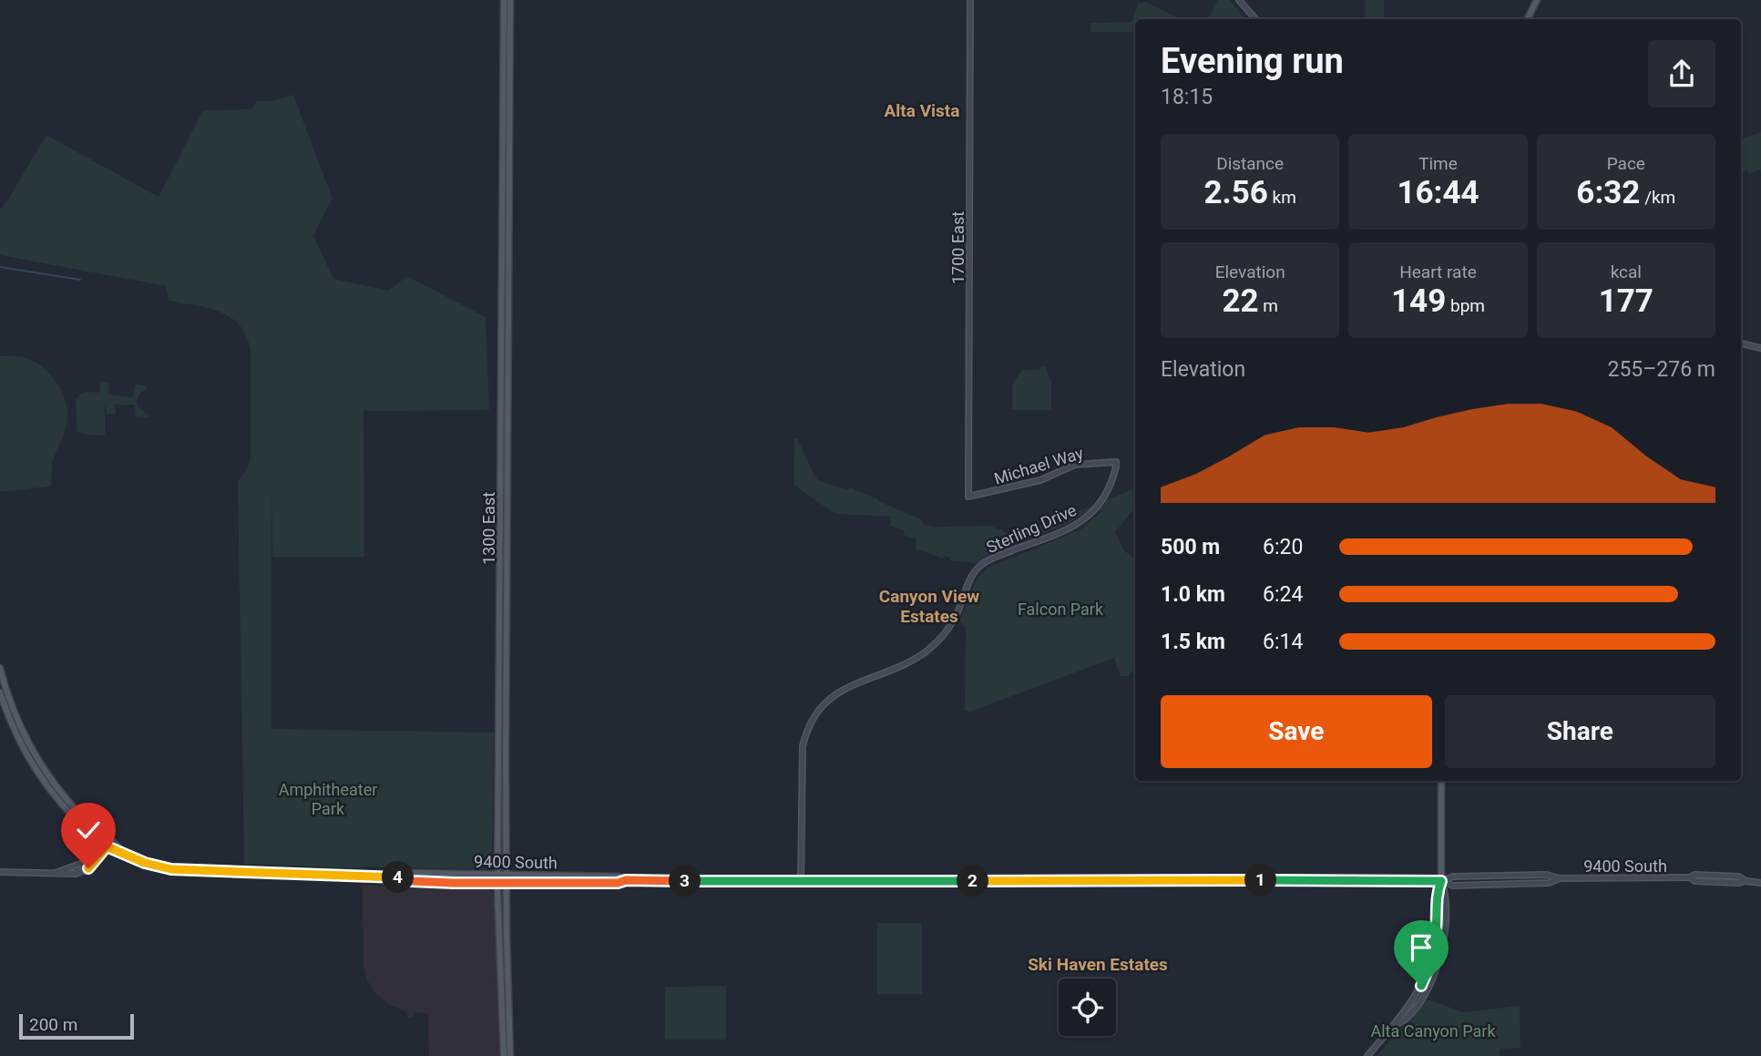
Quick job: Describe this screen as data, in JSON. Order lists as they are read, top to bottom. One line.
{"streets":{"main road":["1300 East","9400 South"],"street":["1700 East","Michael Way","Sterling Drive"]},"crossings":[["1700 East","Michael Way"],["Michael Way","Sterling Drive"],["1300 East","9400 South"],["Sterling Drive","9400 South"]],"districts":["Alta Vista","Canyon View Estates","Ski Haven Estates"],"parks":["Falcon Park","Amphitheater Park","Alta Canyon Park"],"scale_bar":"200 m","page":{"heading":["Evening run","18:15"],"stats":[["Distance","2.56 km"],["Time","16:44"],["Pace","6:32 /km"],["Elevation","22 m"],["Heart rate","149 bpm"],["kcal","177"]],"chart":["Elevation","255–276 m"],"list":[{"name":"500 m","note":"6:20"},{"name":"1.0 km","note":"6:24"},{"name":"1.5 km","note":"6:14"}],"buttons":["Save","Share"],"pins":["4","1","2","3"],"scale":"200 m"}}
